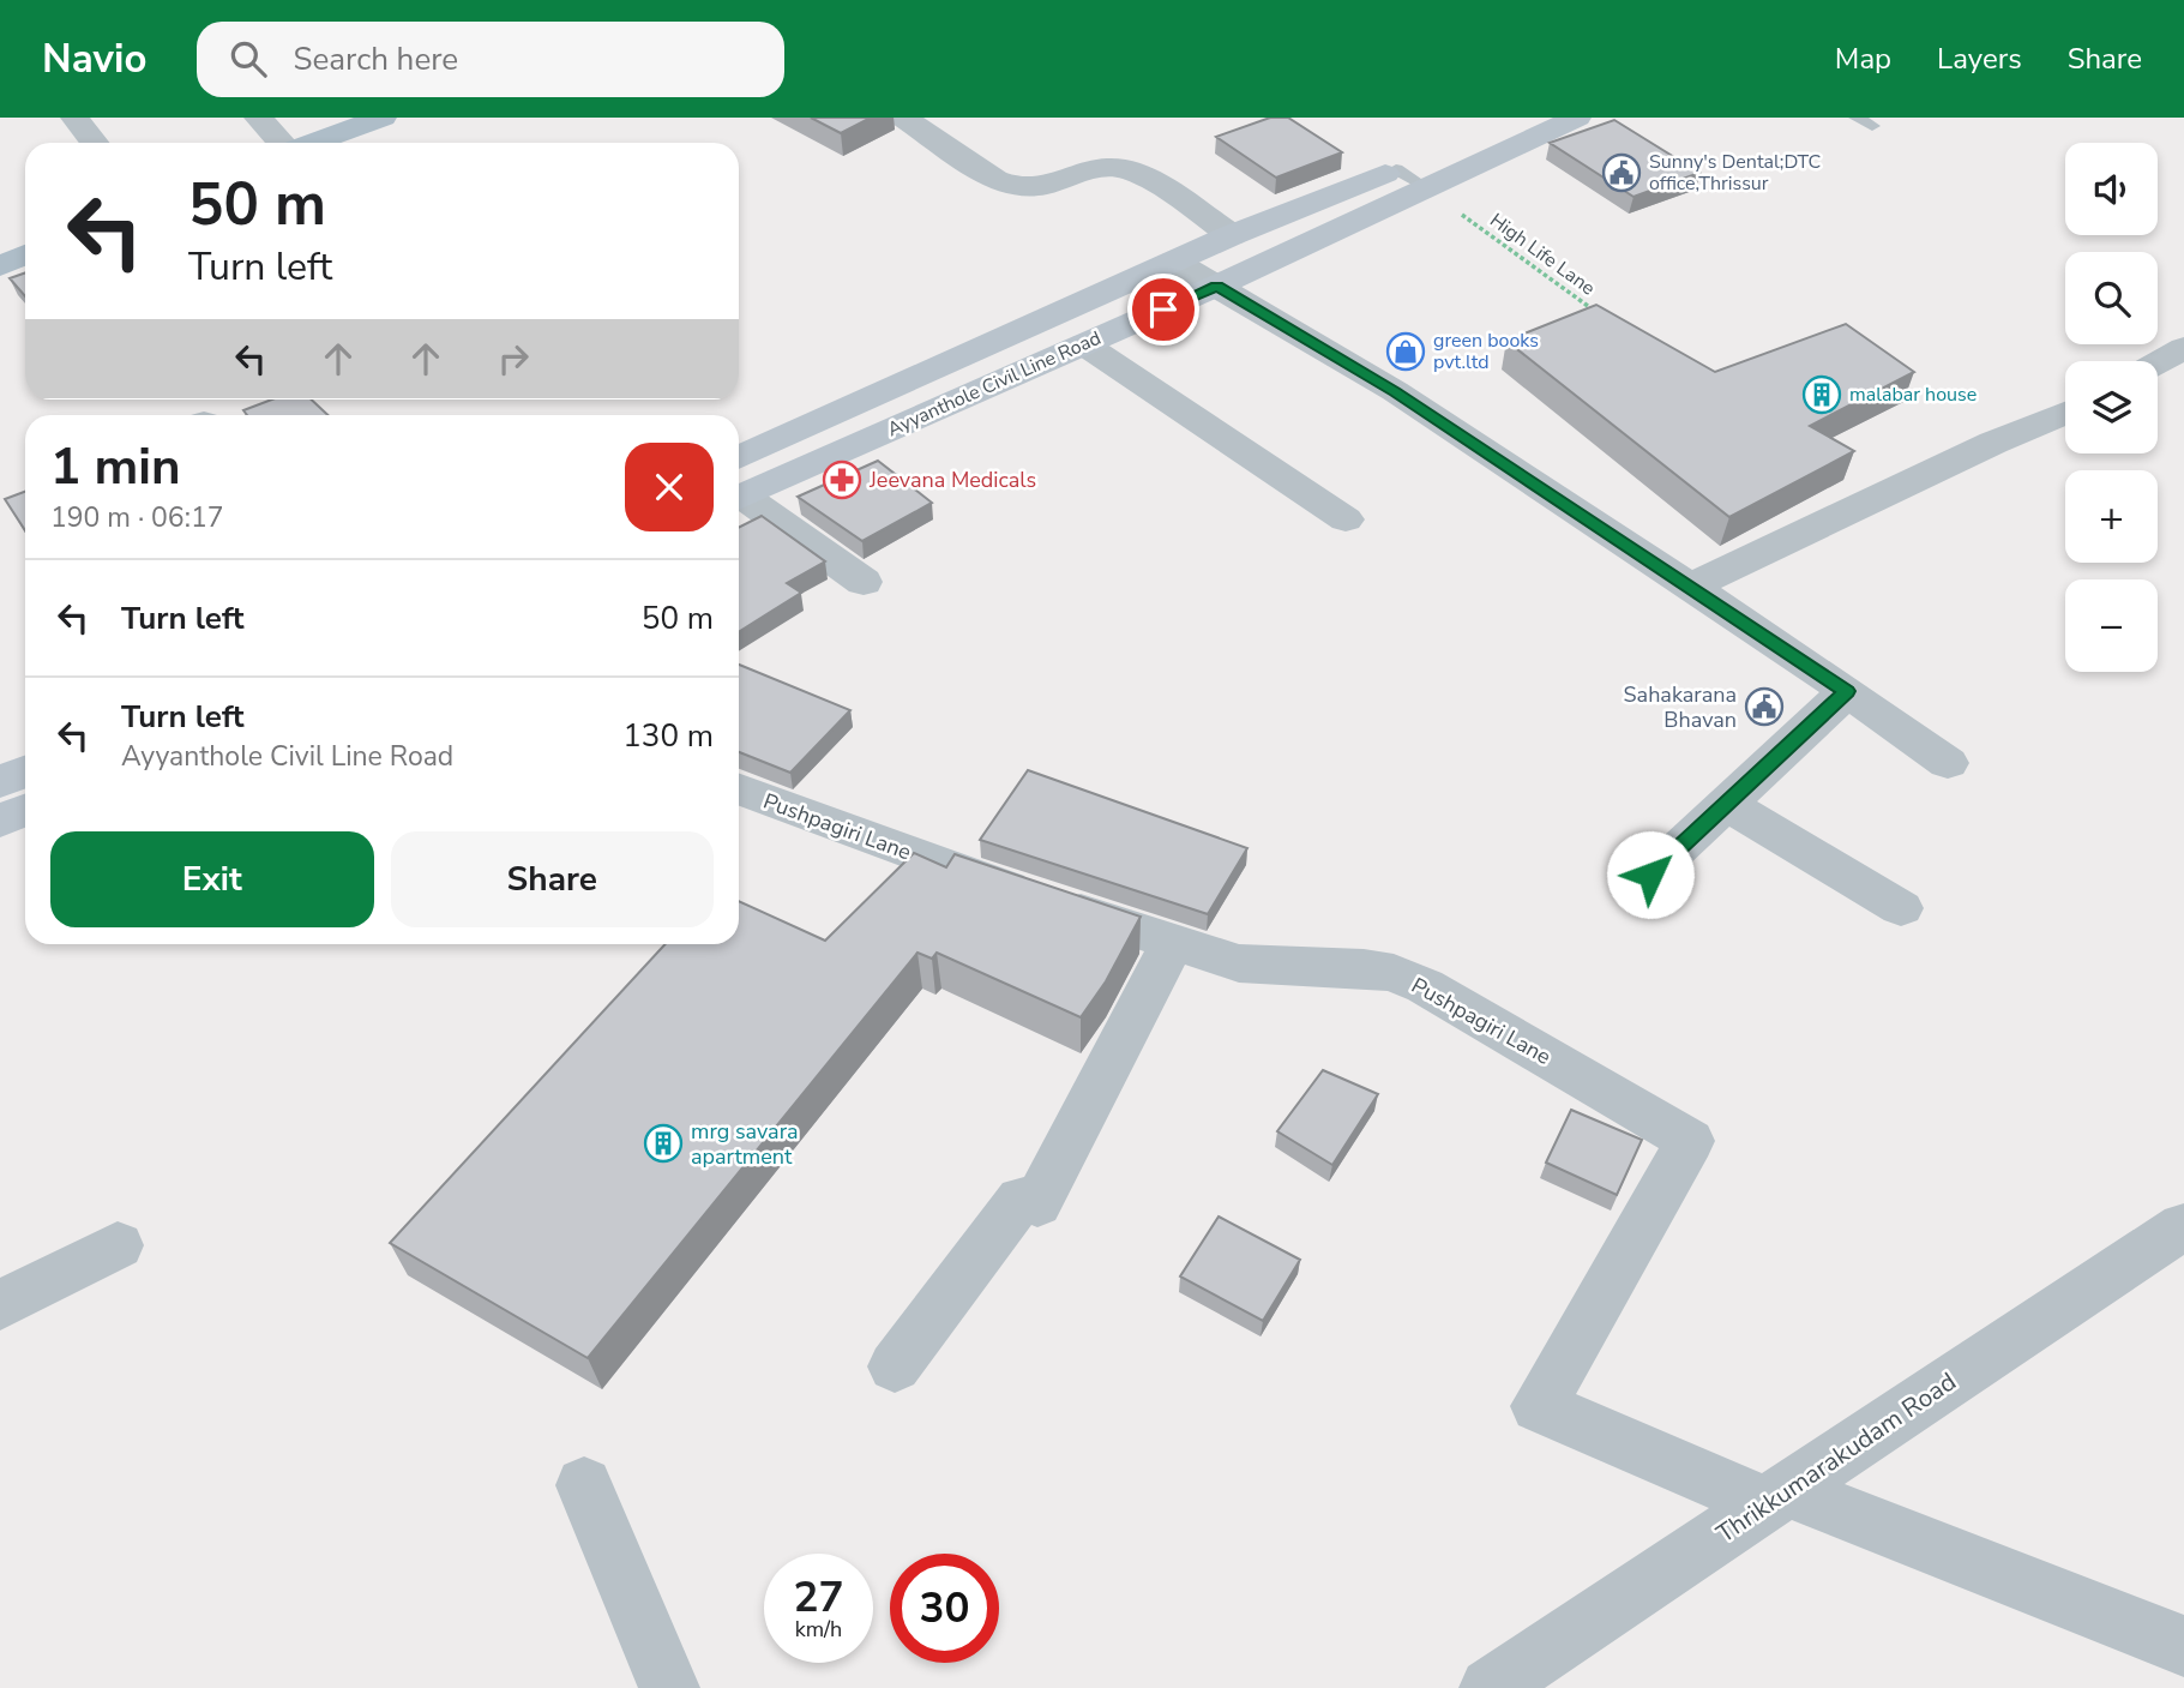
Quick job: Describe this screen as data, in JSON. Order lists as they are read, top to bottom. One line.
{"streets":{"main road":["Ayyanthole Civil Line Road"],"street":["Pushpagiri Lane","Thrikkumarakudam Road"],"path":["High Life Lane"]},"crossings":[["High Life Lane","Ayyanthole Civil Line Road"],["Pushpagiri Lane","Thrikkumarakudam Road"]],"places":{"public building":["Sunny's Dental;DTC office,Thrissur","Sahakarana Bhavan"],"shop":["green books pvt.ltd"],"building":["malabar house","mrg savara apartment"],"pharmacy":["Jeevana Medicals"]},"page":{"header":"Navio","search":"Search here","nav":["Map","Layers","Share"],"map_buttons":["+","−"],"turn":["50 m","Turn left"],"heading":["1 min","190 m · 06:17"],"list":[{"name":"Turn left","value":"50 m"},{"name":"Turn left","note":"Ayyanthole Civil Line Road","value":"130 m"}],"buttons":["Exit","Share"],"speed":"27 km/h","limit":"30"}}
